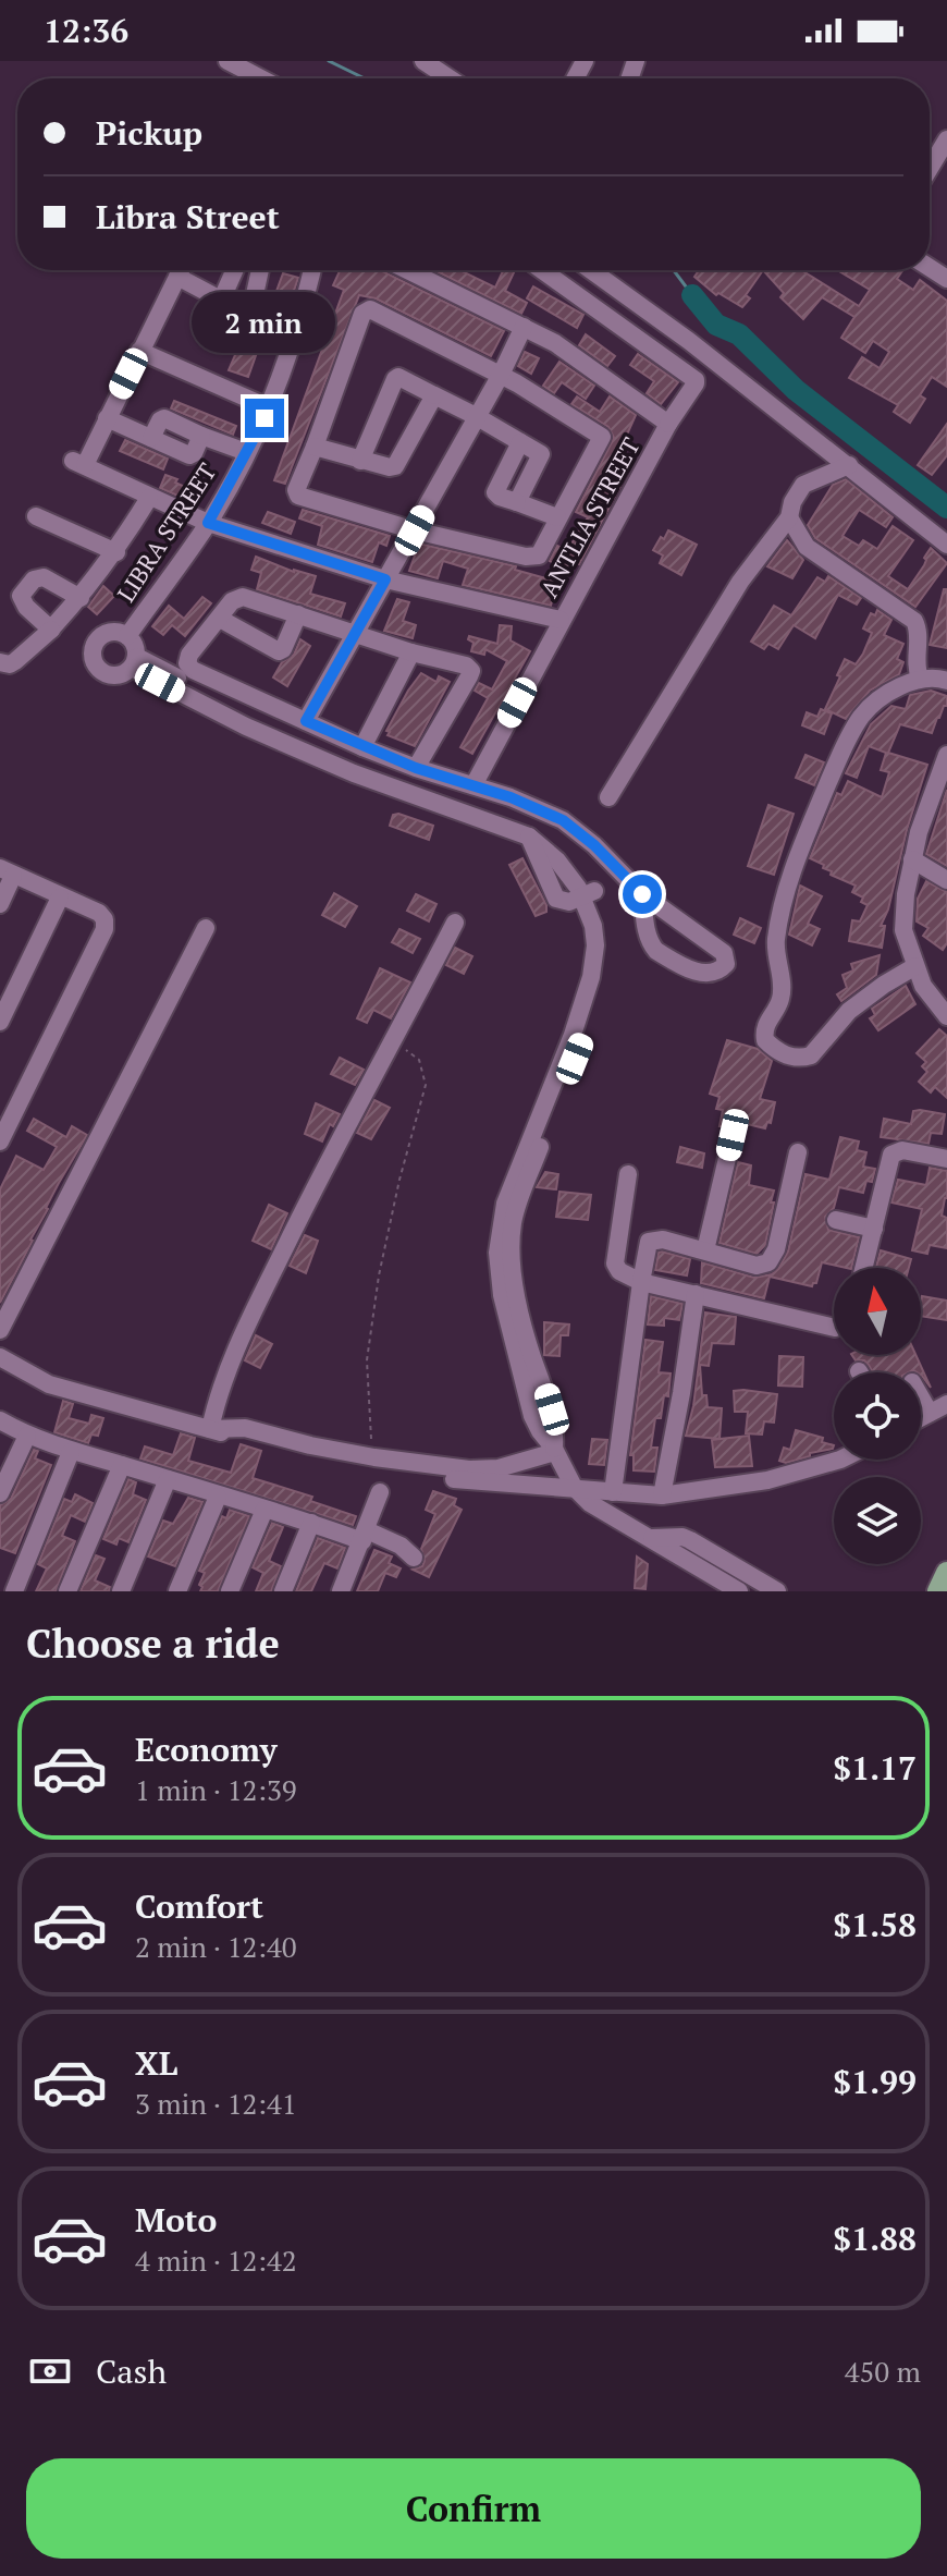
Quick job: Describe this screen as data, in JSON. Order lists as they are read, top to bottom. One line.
{"streets":{"street":["ANTLIA STREET","LIBRA STREET"]},"north":"top","page":{"status":"12:36","banner":["Pickup","Libra Street"],"bubble":"2 min","heading":"Choose a ride","list":[{"name":"Economy","note":"1 min · 12:39","value":"$1.17"},{"name":"Comfort","note":"2 min · 12:40","value":"$1.58"},{"name":"XL","note":"3 min · 12:41","value":"$1.99"},{"name":"Moto","note":"4 min · 12:42","value":"$1.88"}],"pay":["Cash","450 m"],"buttons":"Confirm"}}
